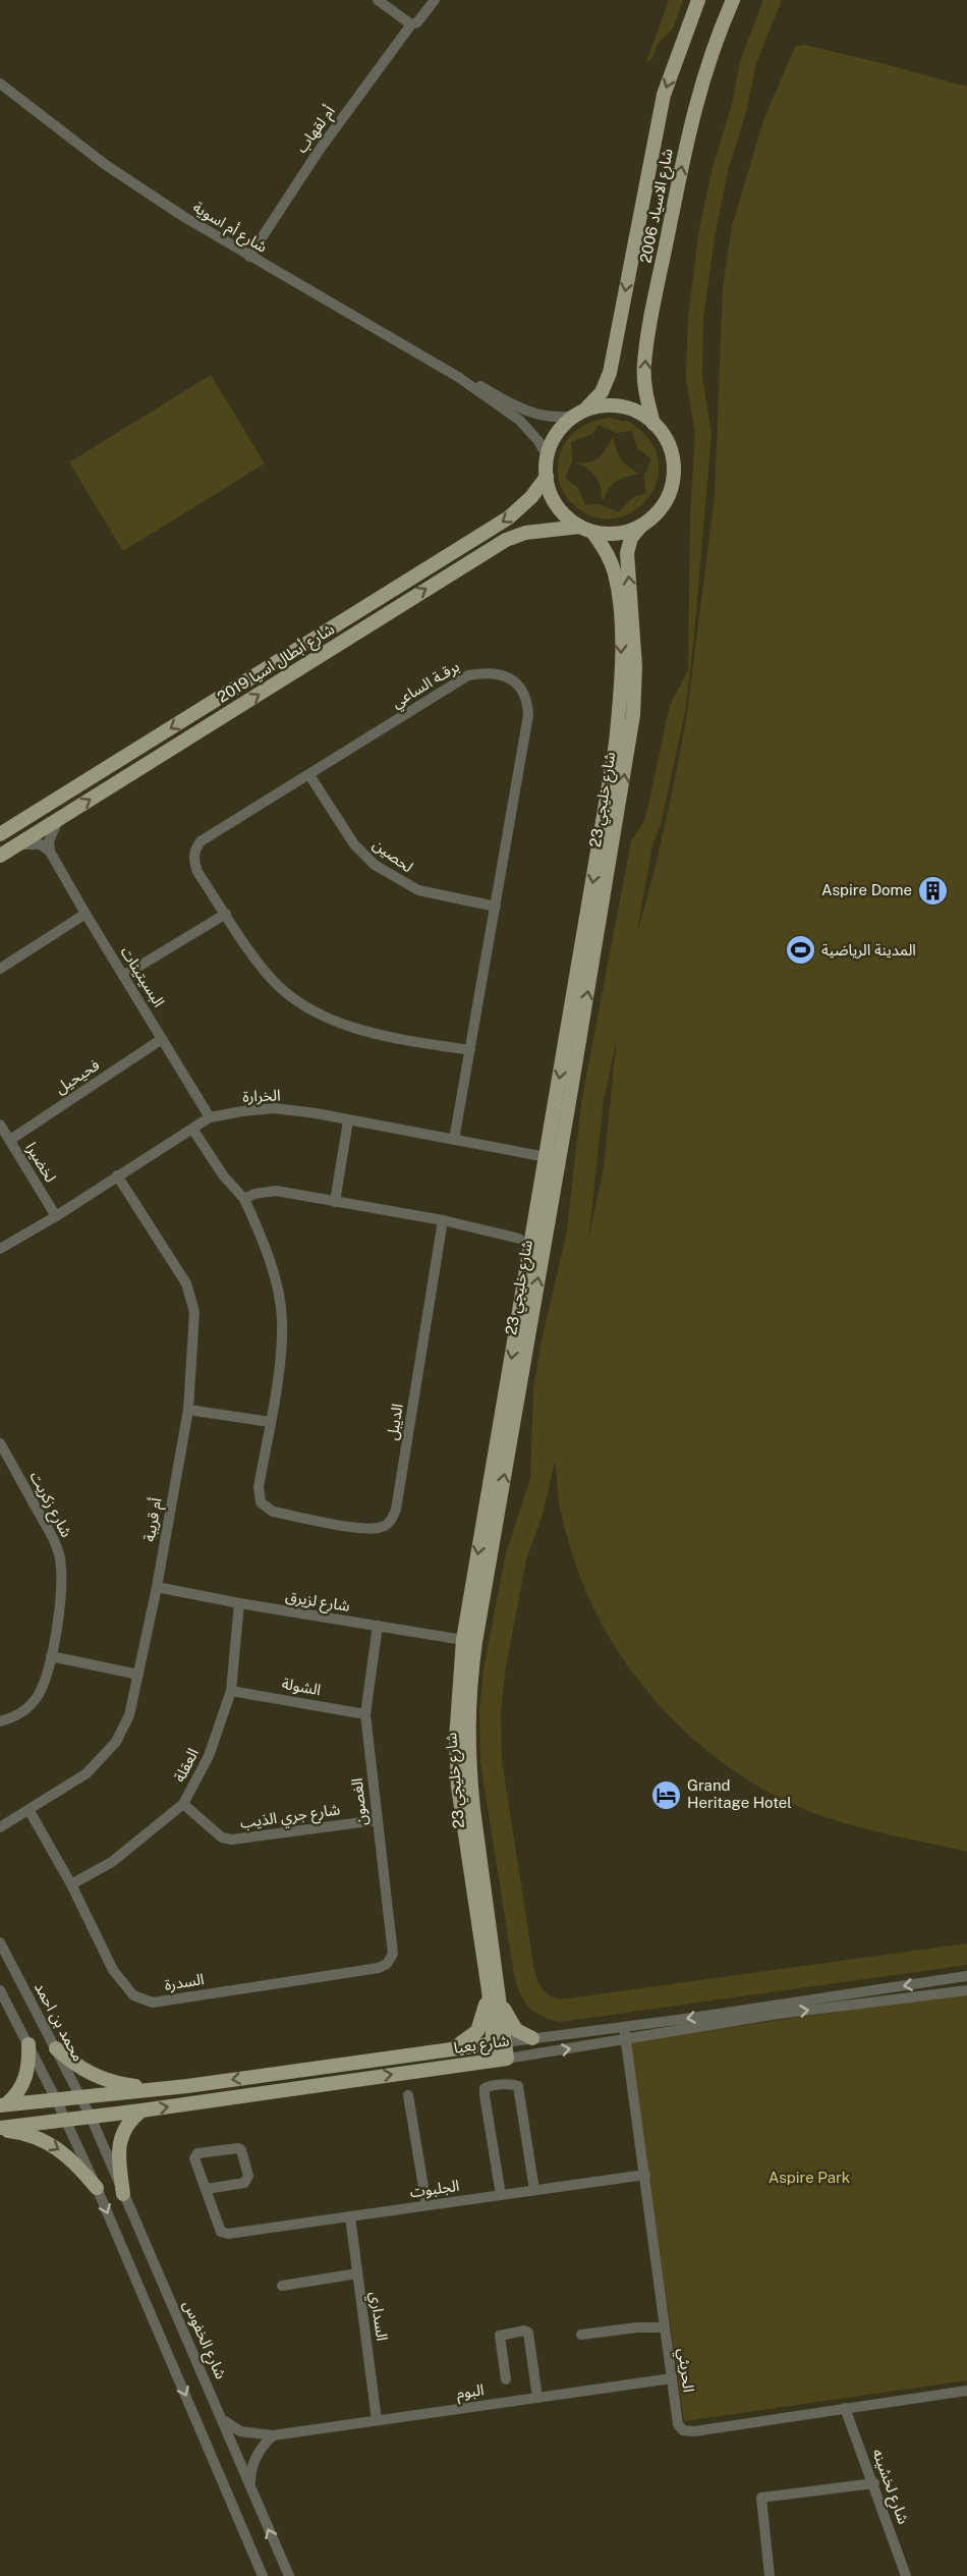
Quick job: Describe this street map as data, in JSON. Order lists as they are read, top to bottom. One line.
{"streets":{"main road":["شارع الاسياد 2006","شارع أبطال اسيا 2019","شارع خليجي 23","شارع بعيا"],"street":["أم لقهاب","شارع أم اسوية","برقـة الساعي","لحصين","البسيتينات","فحيحيل","الخرارة","لخضيرا","الديبل","شارع زكريت","أم قريبة","شارع لزيرق","الشولة","العقلة","الغصون","شارع جري الذيب","السدرة","محمد بن احمد","الجلبوت","السداري","شارع الخفوس","الحريثي","البوم","شارع لخشينه"]},"crossings":[["أم لقهاب","شارع أم اسوية"],["شارع الاسياد 2006","شارع أم اسوية"],["شارع الاسياد 2006","شارع أبطال اسيا 2019"],["شارع الاسياد 2006","شارع خليجي 23"],["شارع أم اسوية","شارع أبطال اسيا 2019"],["شارع أم اسوية","شارع خليجي 23"],["شارع أبطال اسيا 2019","شارع خليجي 23"],["برقـة الساعي","لحصين"],["برقـة الساعي","الخرارة"],["شارع خليجي 23","الخرارة"],["شارع خليجي 23","شارع لزيرق"],["شارع خليجي 23","شارع بعيا"],["البسيتينات","فحيحيل"],["البسيتينات","الخرارة"],["فحيحيل","لخضيرا"],["الخرارة","لخضيرا"],["الخرارة","الديبل"],["الخرارة","أم قريبة"],["أم قريبة","شارع لزيرق"],["أم قريبة","السدرة"],["شارع لزيرق","العقلة"],["شارع لزيرق","الغصون"],["الشولة","العقلة"],["الشولة","الغصون"],["العقلة","شارع جري الذيب"],["العقلة","السدرة"],["الغصون","شارع جري الذيب"],["الغصون","السدرة"],["محمد بن احمد","شارع بعيا"],["محمد بن احمد","شارع الخفوس"],["شارع بعيا","شارع الخفوس"],["شارع بعيا","الحريثي"],["الجلبوت","السداري"],["الجلبوت","الحريثي"],["السداري","البوم"],["شارع الخفوس","البوم"],["الحريثي","البوم"],["الحريثي","شارع لخشينه"]],"parks":["Aspire Park"],"places":{"building":["Aspire Dome"],"sports":["المدينة الرياضية"],"hotel":["Grand Heritage Hotel"]}}
